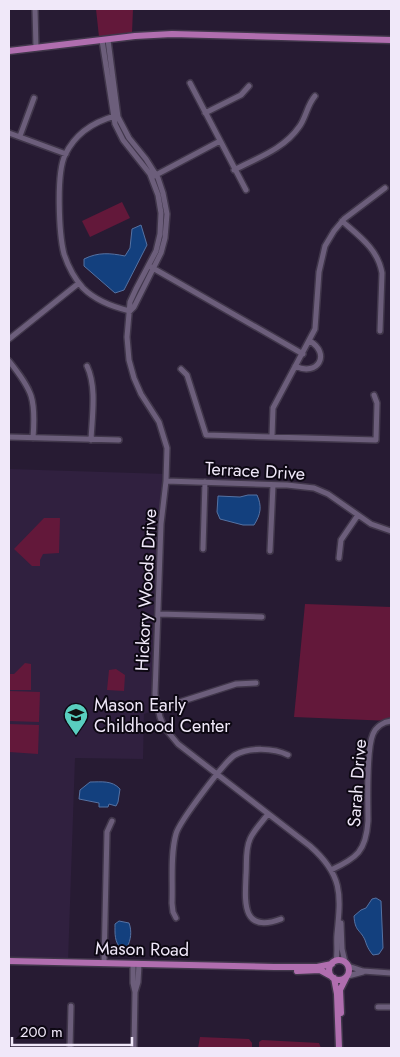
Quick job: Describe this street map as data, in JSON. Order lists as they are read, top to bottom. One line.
{"streets":{"main road":["Mason Road"],"street":["Terrace Drive","Hickory Woods Drive","Sarah Drive"]},"crossings":[["Terrace Drive","Hickory Woods Drive"],["Hickory Woods Drive","Sarah Drive"],["Hickory Woods Drive","Mason Road"]],"places":{"school or university":["Mason Early Childhood Center"]},"scale_bar":"200 m"}
